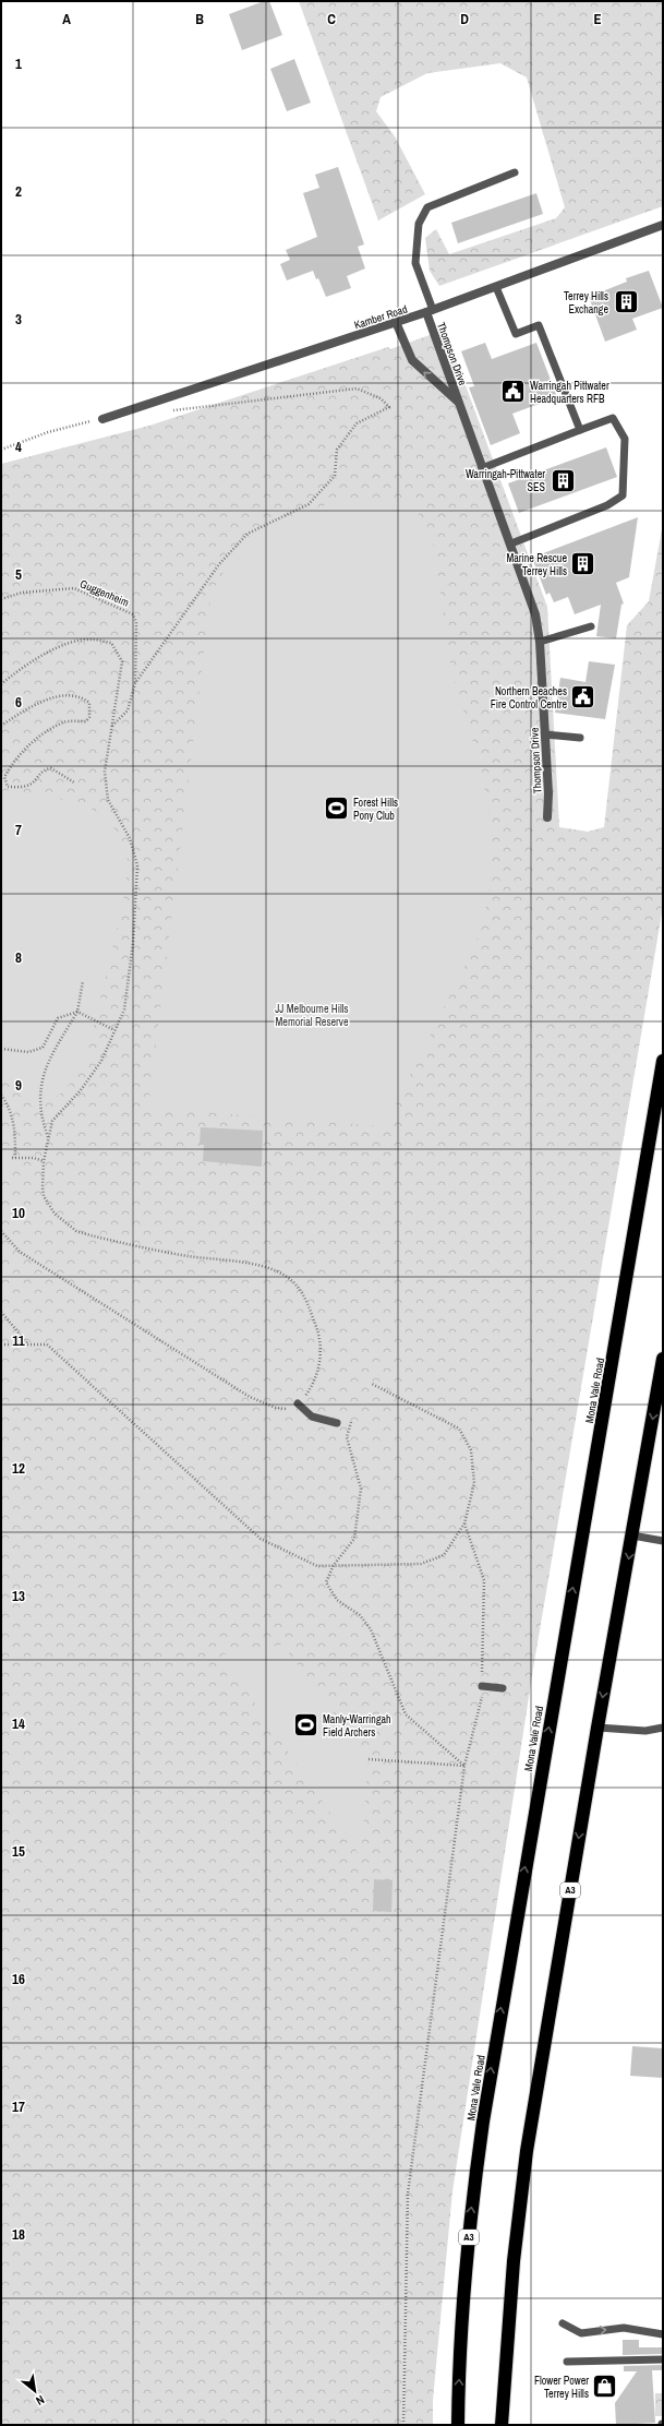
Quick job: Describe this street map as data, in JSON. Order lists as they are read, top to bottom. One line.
{"streets":{"highway":["Mona Vale Road","A3"],"street":["Kamber Road","Thompson Drive"],"path":["Guggenheim"]},"crossings":[["Kamber Road","Thompson Drive"]],"parks":["JJ Melbourne Hills Memorial Reserve"],"places":{"building":["Terrey Hills Exchange","Warringah-Pittwater SES","Marine Rescue Terrey Hills"],"public building":["Warringah Pittwater Headquarters RFB","Northern Beaches Fire Control Centre"],"sports":["Forest Hills Pony Club","Manly-Warringah Field Archers"],"shop":["Flower Power Terrey Hills"]},"north":"bottom right","grid":{"columns":["A","B","C","D","E"],"rows":["1","2","3","4","5","6","7","8","9","10","11","12","13","14","15","16","17","18"]}}
